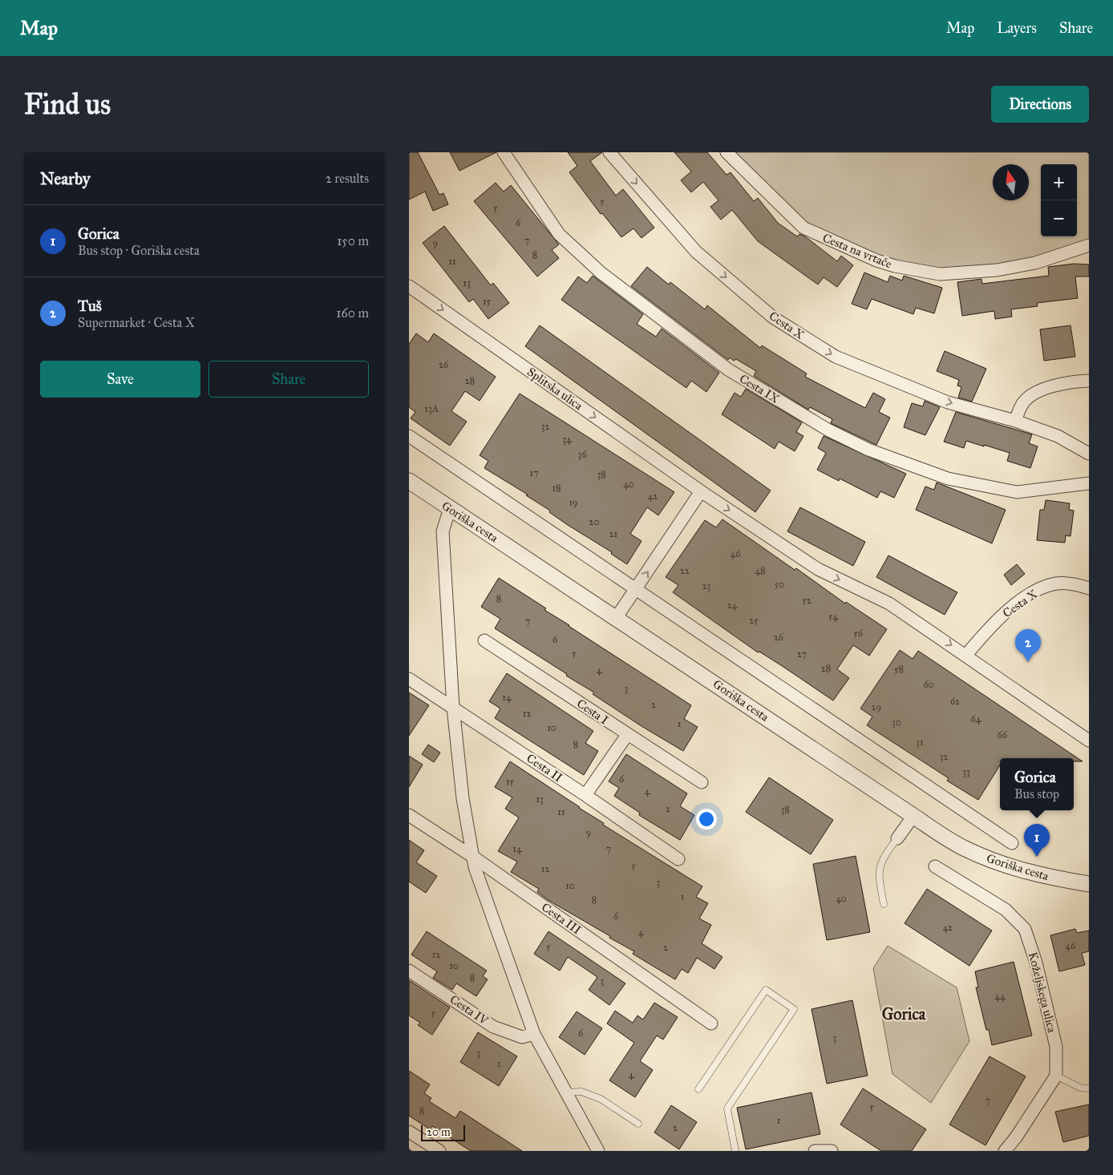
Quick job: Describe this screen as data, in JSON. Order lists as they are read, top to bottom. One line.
{"streets":{"street":["Cesta na vrtače","Cesta X","Splitska ulica","Cesta IX","Goriška cesta","Cesta I","Cesta II","Cesta III","Koželjskega ulica","Cesta IV"]},"crossings":[["Cesta X","Splitska ulica"]],"one_way":["Cesta X","Splitska ulica"],"districts":["Gorica"],"house_numbers":["5","5","6","7","9","8","11","13","15","26","28","13A","32","34","36","17","38","40","18","42","19","20","21","46","22","48","50","23","8","52","24","54","25","7","56","26","6","5","27","28","58","4","60","3","14","62","2","29","12","64","30","1","10","66","31","8","32","33","6","15","4","13","2","38","11","9","14","7","5","12","3","10","1","40","8","6","42","4","46","5","2","12","10","8","3","44","5","6","3","3","1","4","7","5","8","1","2"],"scale_bar":"20 m","north":"top","page":{"header":"Map","nav":["Map","Layers","Share"],"buttons":["Directions",["Save","Share"]],"title":"Find us","heading":["Nearby","2 results"],"map_buttons":["+","−"],"list":[{"mark":"1","name":"Gorica","note":"Bus stop · Goriška cesta","value":"150 m"},{"mark":"2","name":"Tuš","note":"Supermarket · Cesta X","value":"160 m"}],"pins":["2","1"],"popup":["Gorica","Bus stop"],"scale":"20 m"}}
